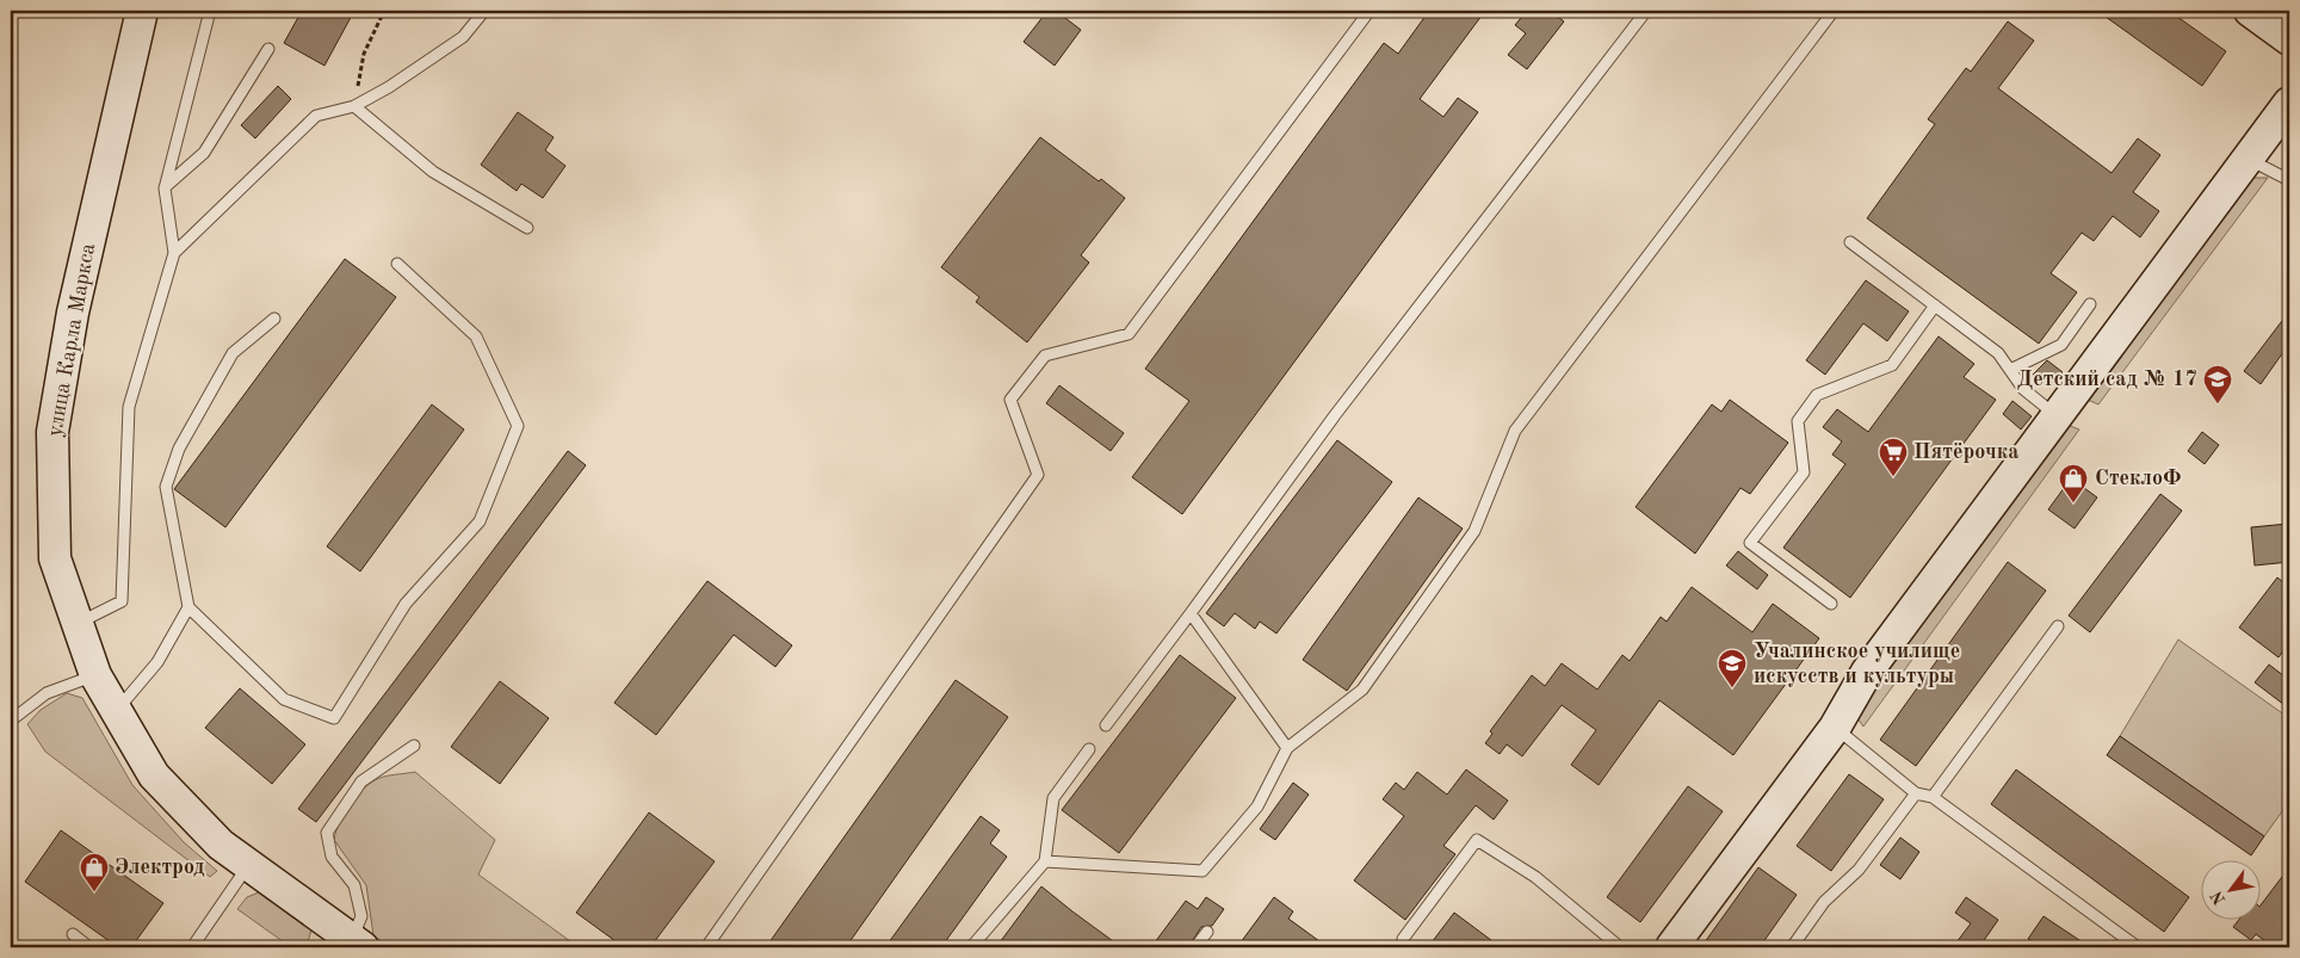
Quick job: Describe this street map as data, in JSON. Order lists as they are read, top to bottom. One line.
{"streets":{"main road":["улица Карла Маркса"]},"places":{"school or university":["Детский сад № 17","Учалинское училище искусств и культуры"],"supermarket":["Пятёрочка"],"shop":["СтеклоФ","Электрод"]},"north":"bottom left"}
